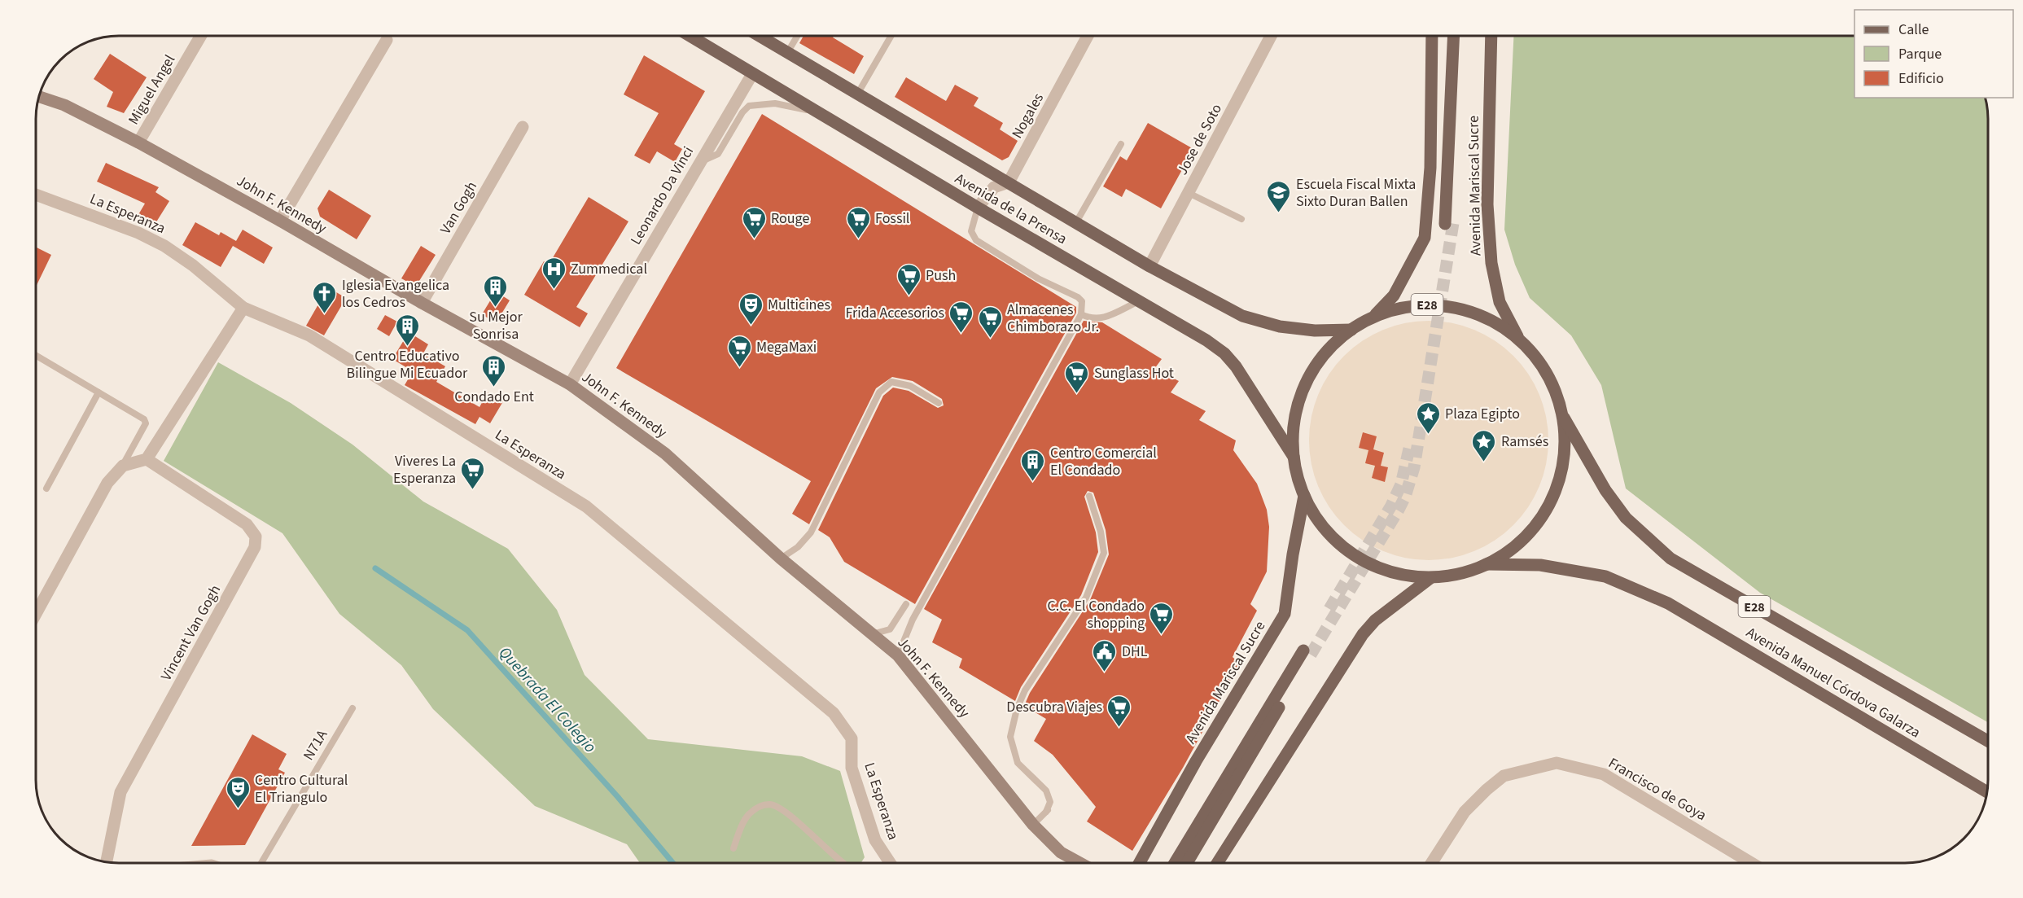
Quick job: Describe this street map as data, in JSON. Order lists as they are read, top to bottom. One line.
{"streets":{"main road":["Avenida Mariscal Sucre","John F. Kennedy","Avenida de la Prensa","E28","Avenida Manuel Córdova Galarza"],"street":["Miguel Angel","Nogales","Jose de Soto","Leonardo Da Vinci","Van Gogh","La Esperanza","Vincent Van Gogh","Francisco de Goya"],"lane":["N71A"]},"crossings":[["Miguel Angel","John F. Kennedy"],["Nogales","Avenida de la Prensa"],["Jose de Soto","Avenida de la Prensa"],["Avenida Mariscal Sucre","E28"],["Leonardo Da Vinci","John F. Kennedy"],["Leonardo Da Vinci","Avenida de la Prensa"],["John F. Kennedy","Van Gogh"],["Avenida de la Prensa","E28"],["E28","Avenida Manuel Córdova Galarza"]],"water":["Quebrada El Colegio"],"places":{"school or university":["Escuela Fiscal Mixta Sixto Duran Ballen"],"supermarket":["Rouge","Fossil","Push","Frida Accesorios","Almacenes Chimborazo Jr.","MegaMaxi","Sunglass Hot","Viveres La Esperanza","C.C. El Condado shopping","Descubra Viajes"],"hospital":["Zummedical"],"building":["Su Mejor Sonrisa","Centro Educativo Bilingue Mi Ecuador","Condado Ent","Centro Comercial El Condado"],"church":["Iglesia Evangelica los Cedros"],"theatre":["Multicines","Centro Cultural El Triangulo"],"place":["Plaza Egipto","Ramsés"],"public building":["DHL"]},"legend":["Calle","Parque","Edificio"]}
